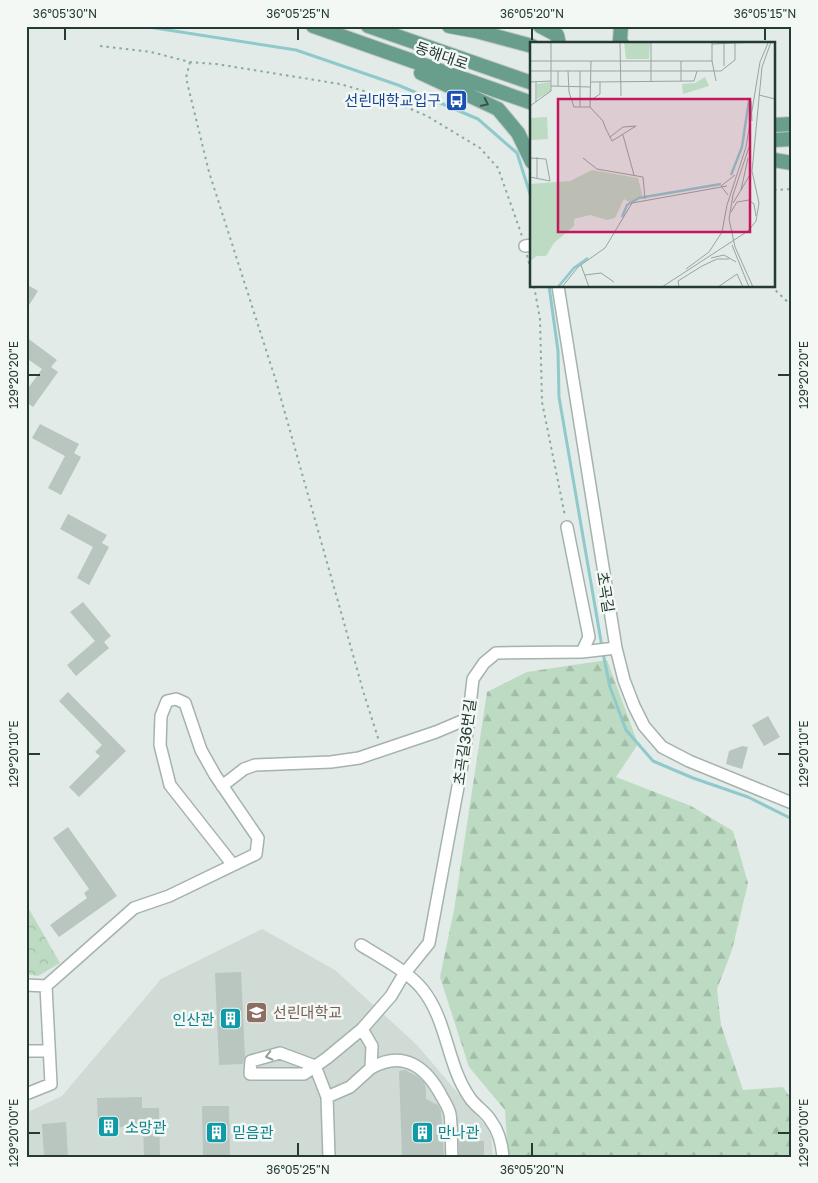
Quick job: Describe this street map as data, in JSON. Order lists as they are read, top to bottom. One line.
{"streets":{"main road":["동해대로"],"street":["초곡길","초곡길36번길"]},"crossings":[["초곡길","초곡길36번길"]],"places":{"bus stop":["선린대학교입구"],"school or university":["선린대학교"],"building":["인산관","소망관","믿음관","만나관"]},"coordinates":["36°05'30\"N","36°05'25\"N","36°05'20\"N","36°05'15\"N","129°20'20\"E","129°20'10\"E","129°20'00\"E"]}
